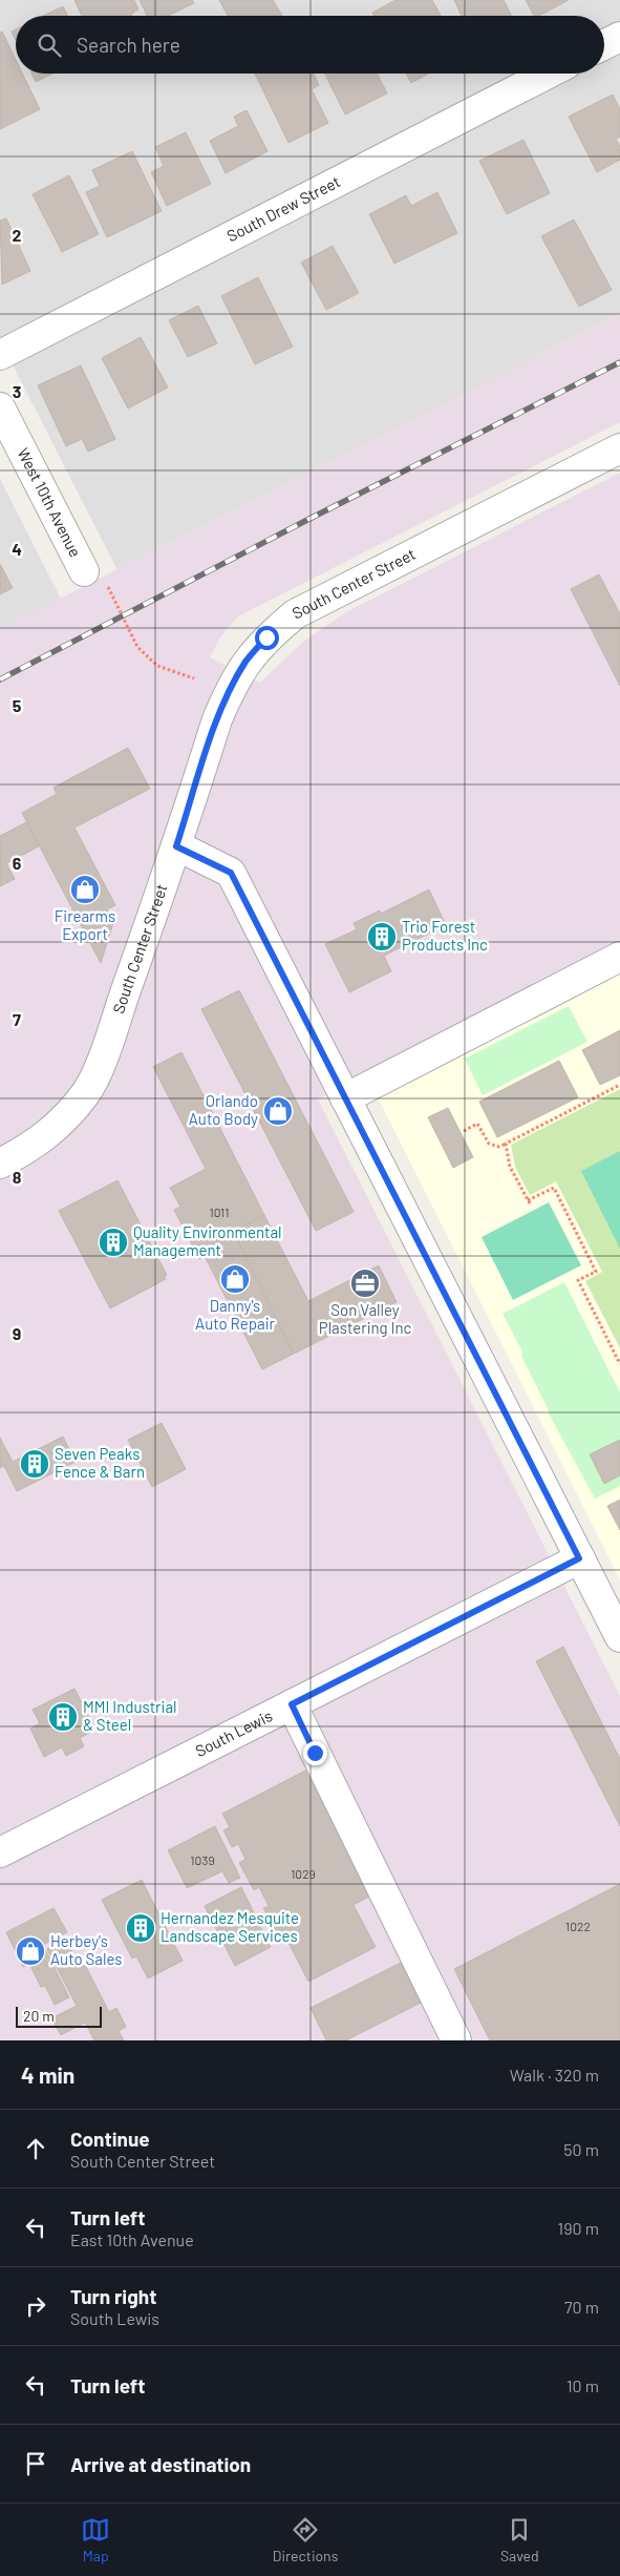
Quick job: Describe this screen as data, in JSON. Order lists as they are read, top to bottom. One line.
{"streets":{"street":["South Drew Street","West 10th Avenue","South Center Street","South Lewis"]},"places":{"shop":["Firearms Export","Orlando Auto Body","Danny's Auto Repair","Herbey's Auto Sales"],"building":["Trio Forest Products Inc","Quality Environmental Management","Seven Peaks Fence & Barn","MMI Industrial & Steel","Hernandez Mesquite Landscape Services"],"office":["Son Valley Plastering Inc"]},"house_numbers":["1011","1039","1029","1022"],"scale_bar":"20 m","page":{"search":"Search here","scale":"20 m","heading":["4 min","Walk · 320 m"],"list":[["Continue","South Center Street","50 m"],["Turn left","East 10th Avenue","190 m"],["Turn right","South Lewis","70 m"],["Turn left","10 m"],"Arrive at destination"],"nav":["Map","Directions","Saved"]},"grid":{"rows":["2","3","4","5","6","7","8","9"]}}
